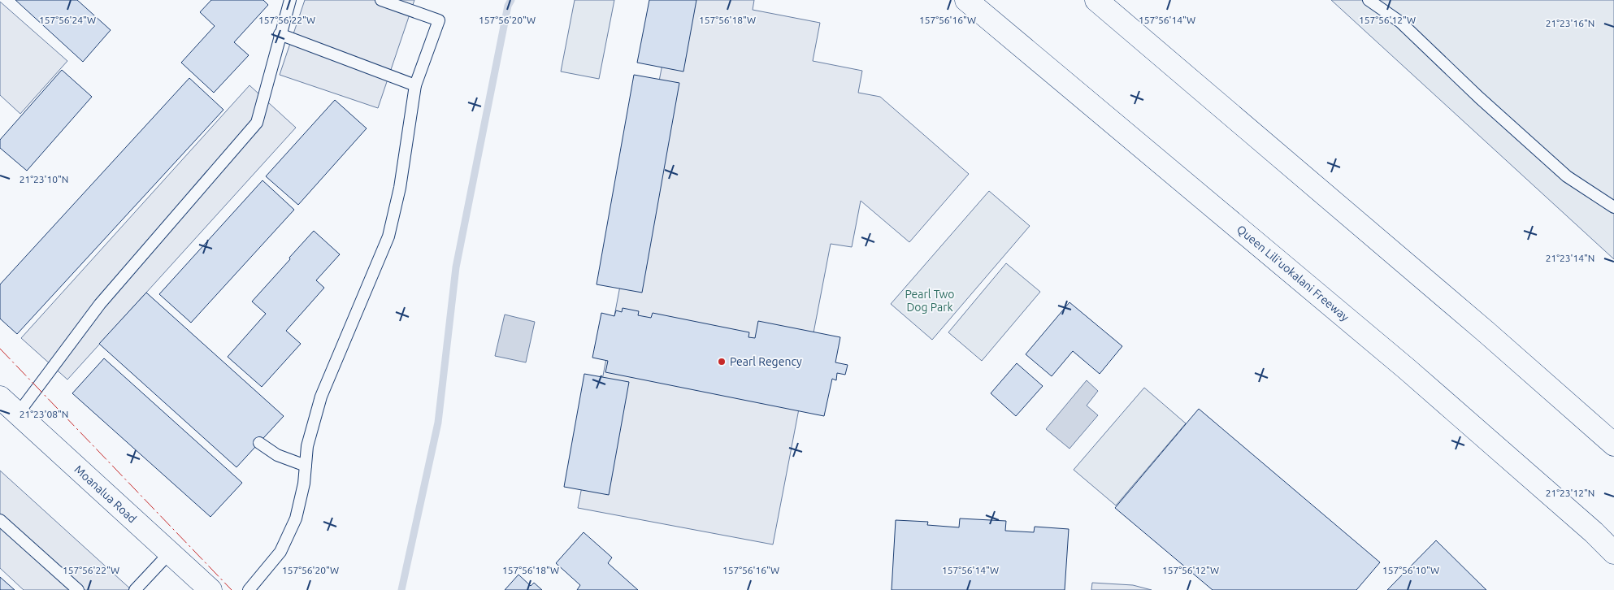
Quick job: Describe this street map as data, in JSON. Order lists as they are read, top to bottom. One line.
{"streets":{"main road":["Queen Liliʻuokalani Freeway","Moanalua Road"]},"parks":["Pearl Two Dog Park"],"places":["Pearl Regency"],"coordinates":["157°56'24\"W","157°56'22\"W","157°56'20\"W","157°56'18\"W","157°56'16\"W","157°56'14\"W","157°56'12\"W","21°23'16\"N","21°23'10\"N","21°23'14\"N","21°23'08\"N","21°23'12\"N","157°56'10\"W"]}
